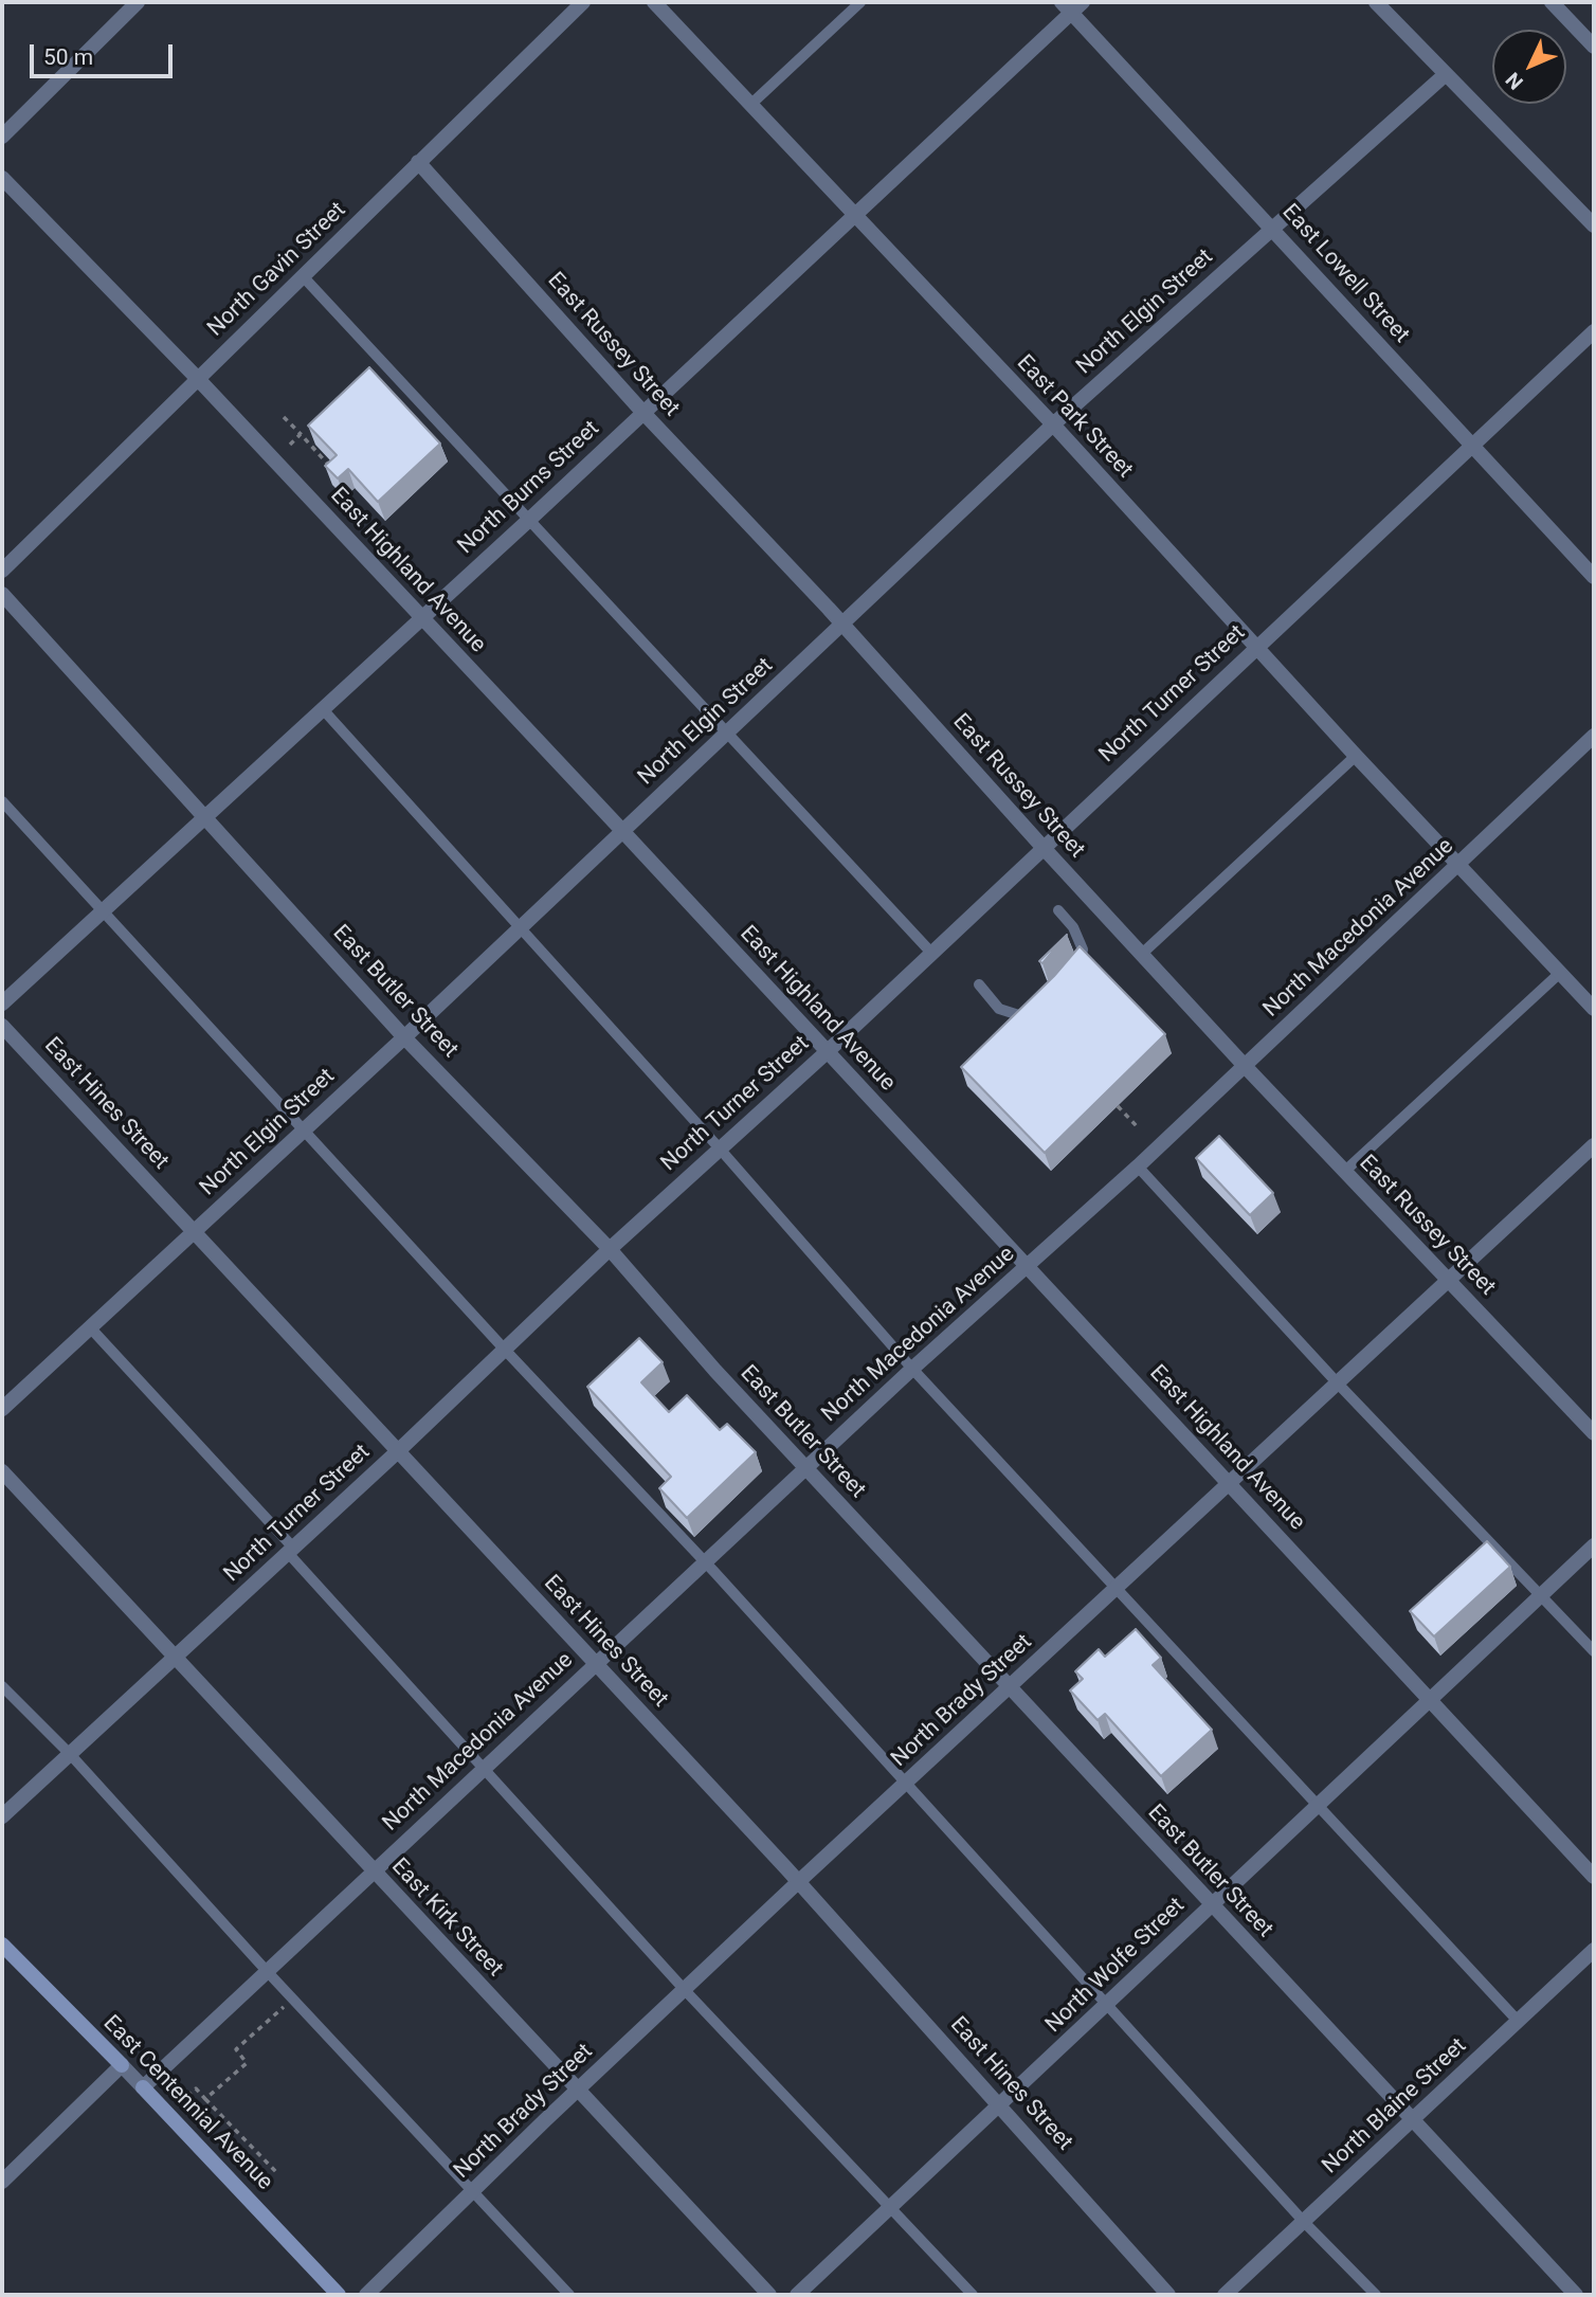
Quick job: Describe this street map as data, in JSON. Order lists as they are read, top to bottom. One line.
{"streets":{"street":["North Gavin Street","East Lowell Street","North Elgin Street","East Russey Street","East Park Street","North Burns Street","East Highland Avenue","North Turner Street","North Macedonia Avenue","East Butler Street","East Hines Street","North Brady Street","East Kirk Street","North Wolfe Street","East Centennial Avenue","North Blaine Street"]},"crossings":[["North Gavin Street","East Russey Street"],["North Gavin Street","East Highland Avenue"],["East Lowell Street","North Elgin Street"],["East Lowell Street","North Burns Street"],["East Lowell Street","North Turner Street"],["North Elgin Street","East Russey Street"],["North Elgin Street","East Park Street"],["North Elgin Street","East Highland Avenue"],["North Elgin Street","East Butler Street"],["North Elgin Street","East Hines Street"],["East Russey Street","North Burns Street"],["East Russey Street","North Turner Street"],["East Russey Street","North Macedonia Avenue"],["East Russey Street","North Brady Street"],["East Park Street","North Burns Street"],["East Park Street","North Turner Street"],["East Park Street","North Macedonia Avenue"],["North Burns Street","East Highland Avenue"],["North Burns Street","East Butler Street"],["East Highland Avenue","North Turner Street"],["East Highland Avenue","North Macedonia Avenue"],["East Highland Avenue","North Brady Street"],["East Highland Avenue","North Wolfe Street"],["North Turner Street","East Butler Street"],["North Turner Street","East Hines Street"],["North Turner Street","East Kirk Street"],["North Macedonia Avenue","East Butler Street"],["North Macedonia Avenue","East Hines Street"],["North Macedonia Avenue","East Kirk Street"],["North Macedonia Avenue","East Centennial Avenue"],["East Butler Street","North Brady Street"],["East Butler Street","North Wolfe Street"],["East Butler Street","North Blaine Street"],["East Hines Street","North Brady Street"],["East Hines Street","North Wolfe Street"],["North Brady Street","East Kirk Street"]],"scale_bar":"50 m","north":"bottom left"}
